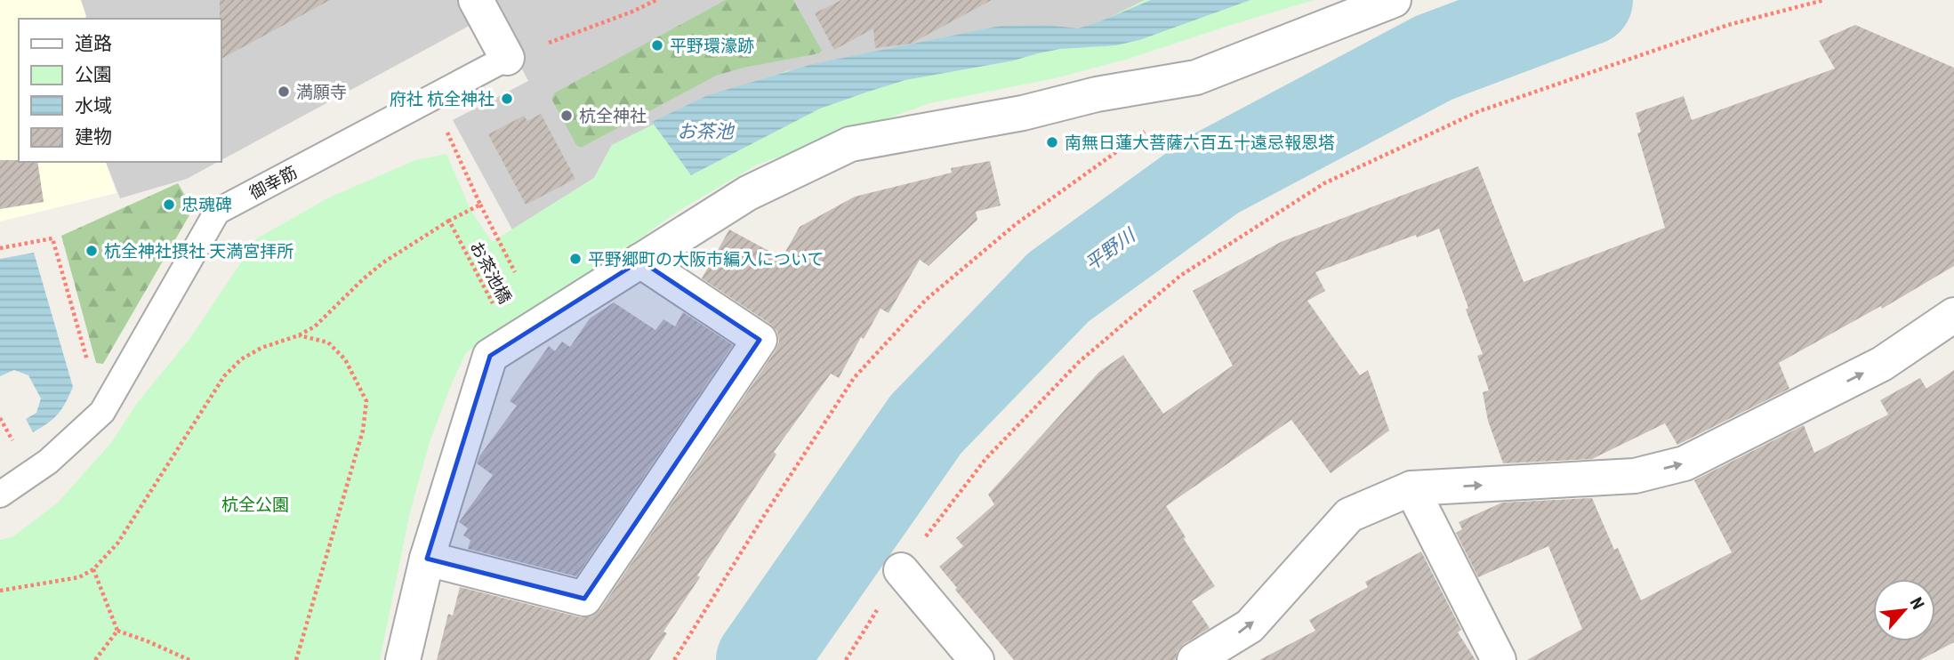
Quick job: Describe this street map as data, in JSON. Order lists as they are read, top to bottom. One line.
{"streets":{"lane":["御幸筋"],"path":["お茶池橋"]},"water":["お茶池","平野川"],"parks":["杭全公園"],"places":["平野環濠跡","満願寺","府社 杭全神社","杭全神社","南無日蓮大菩薩六百五十遠忌報恩塔","忠魂碑","杭全神社摂社 天満宮拝所","平野郷町の大阪市編入について"],"legend":["道路","公園","水域","建物"],"north":"top right"}
